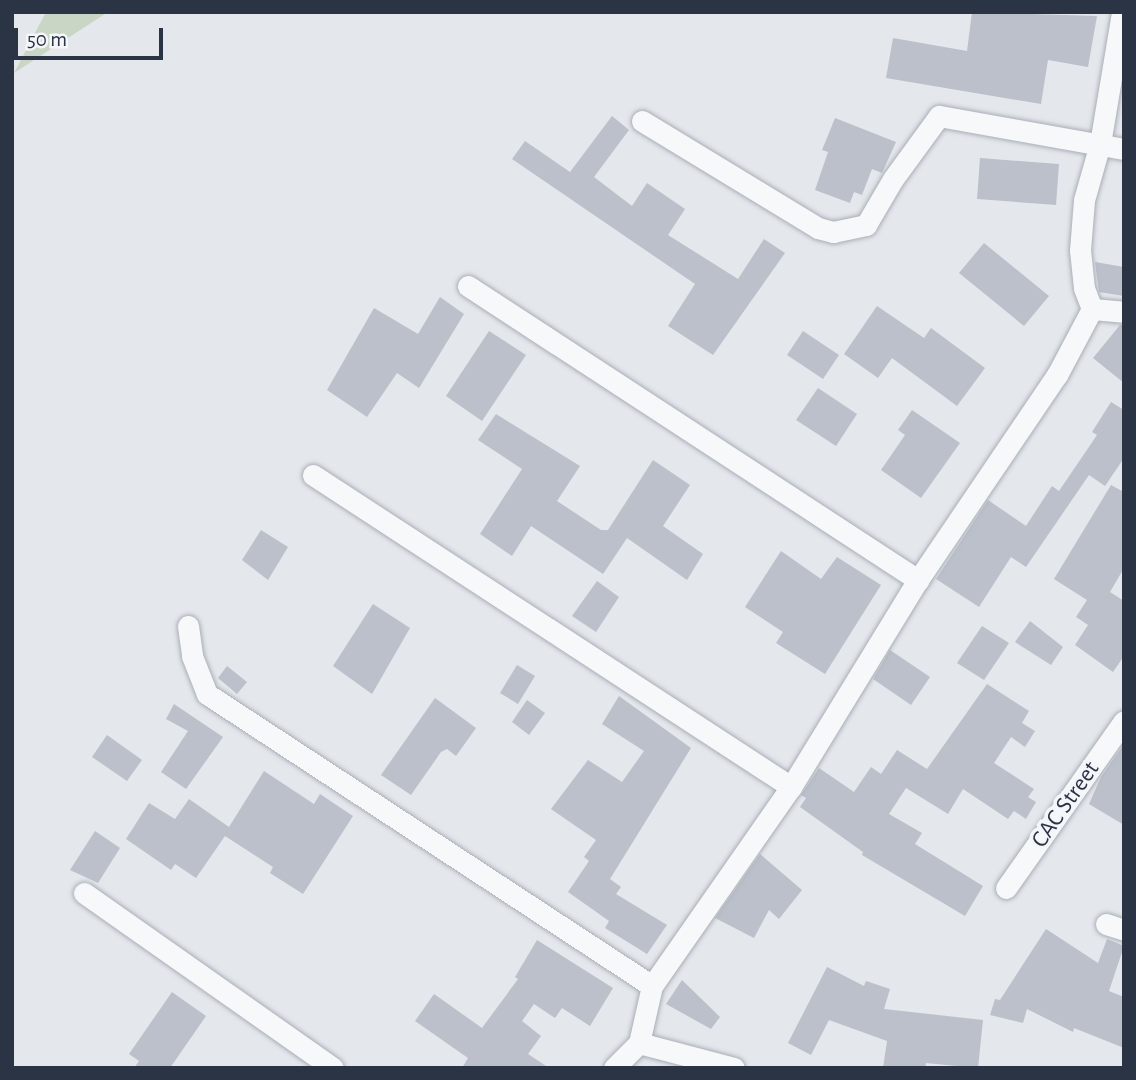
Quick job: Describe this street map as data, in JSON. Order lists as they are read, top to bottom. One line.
{"streets":{"street":["CAC Street"]},"scale_bar":"50 m"}
